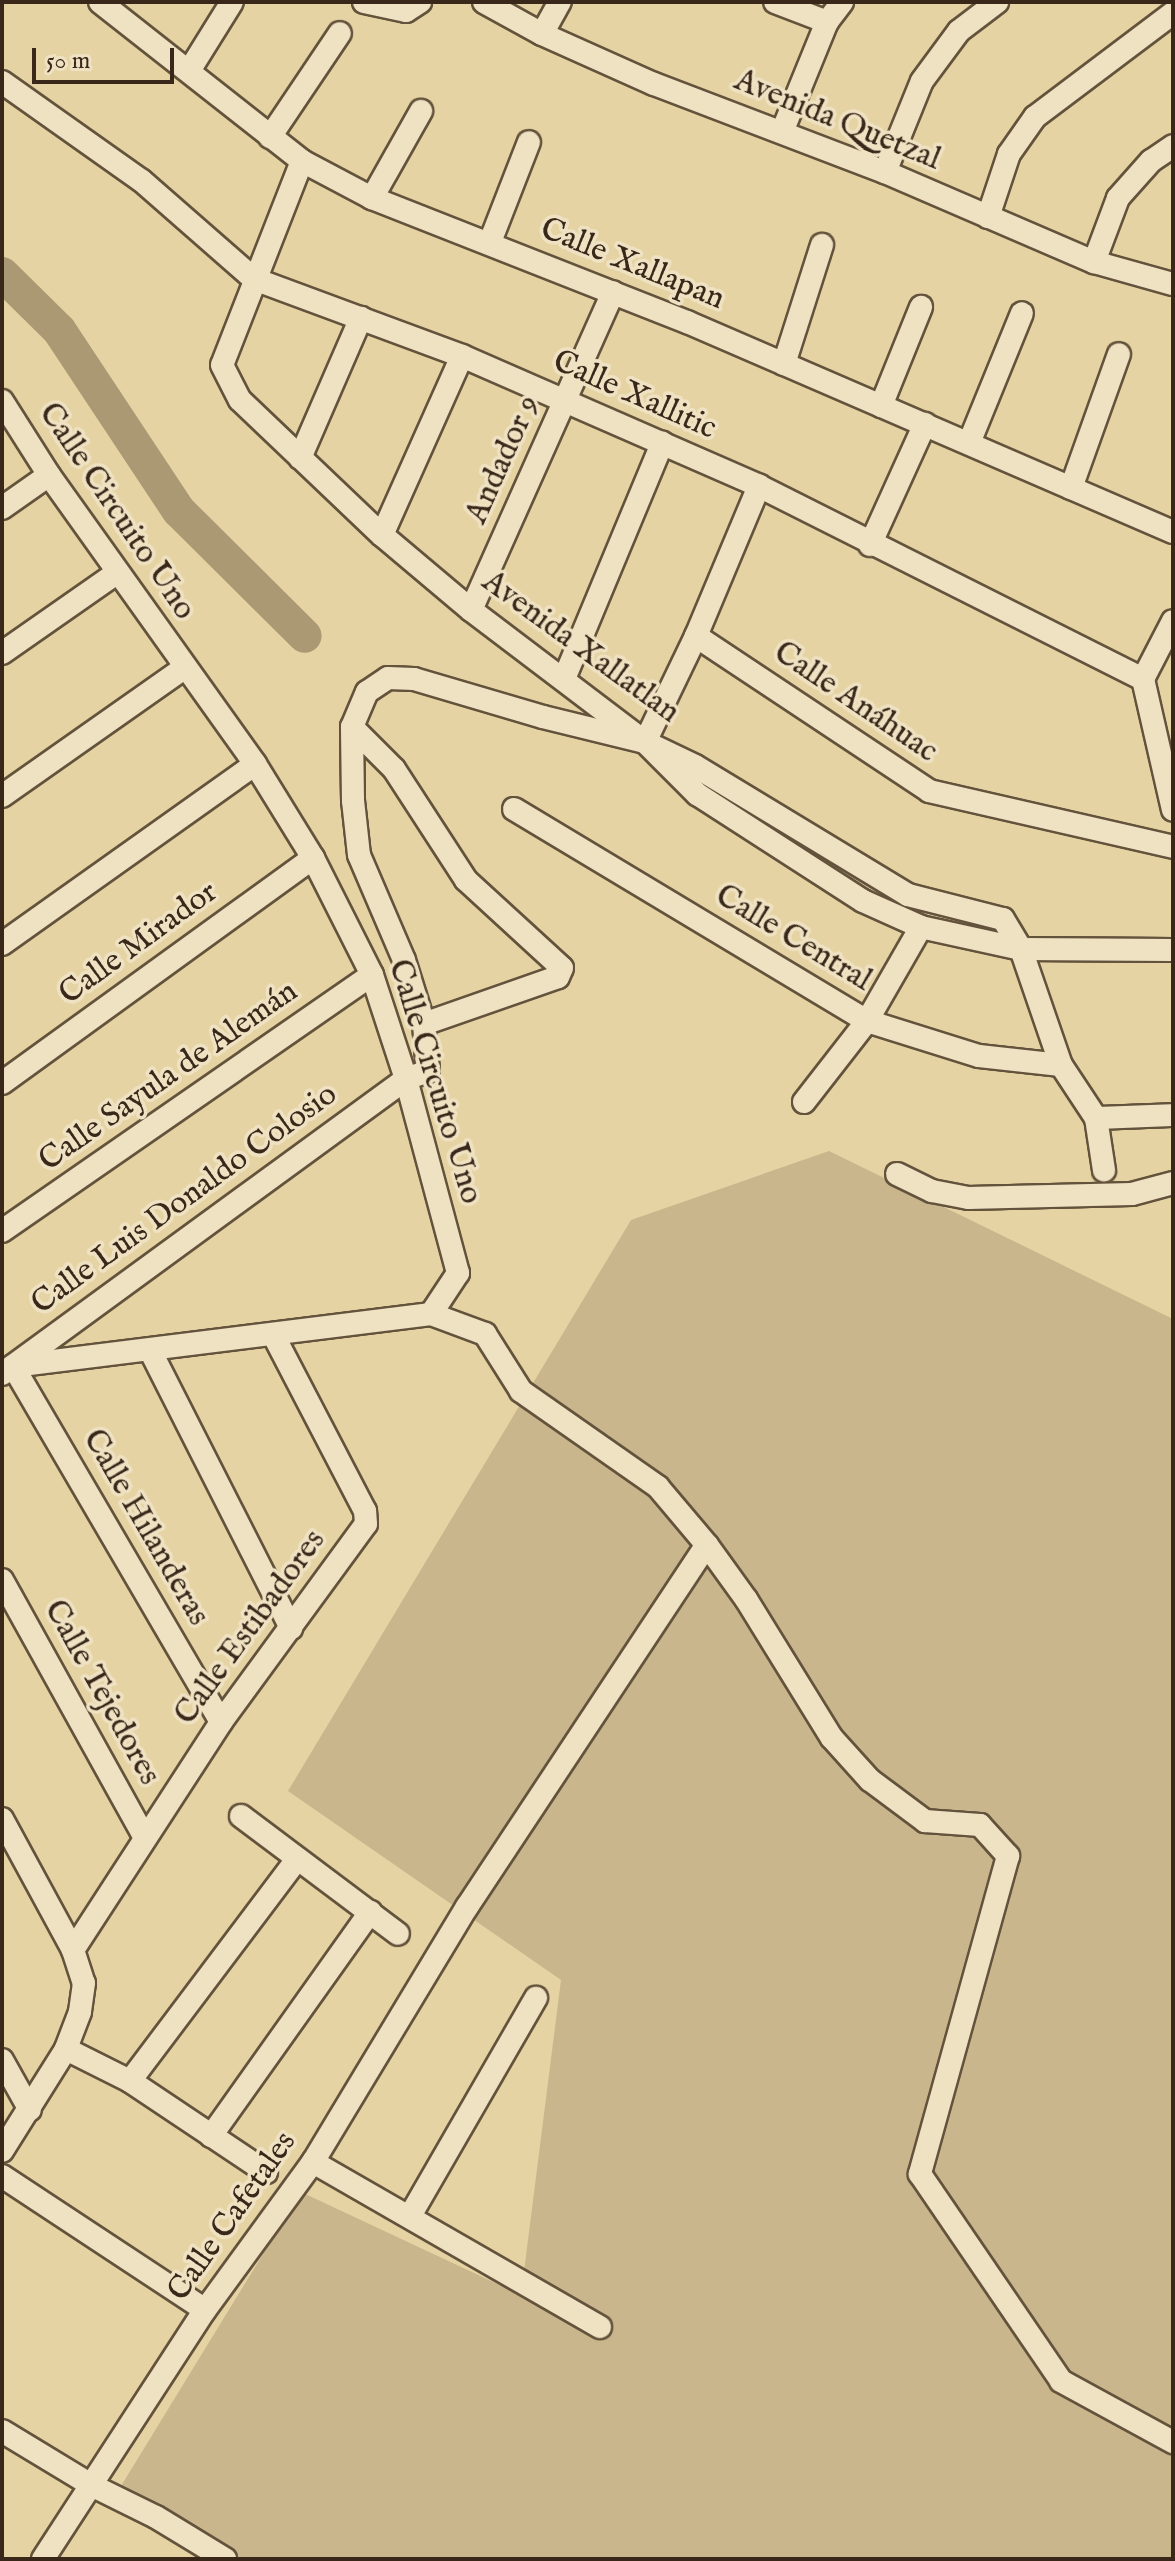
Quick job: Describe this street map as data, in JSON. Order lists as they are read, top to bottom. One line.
{"streets":{"street":["Avenida Quetzal","Calle Xallapan","Calle Xallitic","Andador 9","Calle Circuito Uno","Avenida Xallatlan","Calle Anáhuac","Calle Central","Calle Mirador","Calle Sayula de Alemán","Calle Luis Donaldo Colosio","Calle Hilanderas","Calle Estibadores","Calle Tejedores","Calle Cafetales"]},"crossings":[["Calle Xallapan","Andador 9"],["Calle Xallapan","Avenida Xallatlan"],["Calle Xallitic","Andador 9"],["Calle Xallitic","Avenida Xallatlan"],["Andador 9","Avenida Xallatlan"],["Calle Circuito Uno","Calle Mirador"],["Calle Circuito Uno","Calle Sayula de Alemán"],["Calle Circuito Uno","Calle Luis Donaldo Colosio"],["Avenida Xallatlan","Calle Central"],["Calle Luis Donaldo Colosio","Calle Hilanderas"],["Calle Hilanderas","Calle Estibadores"],["Calle Estibadores","Calle Tejedores"]],"scale_bar":"50 m"}
